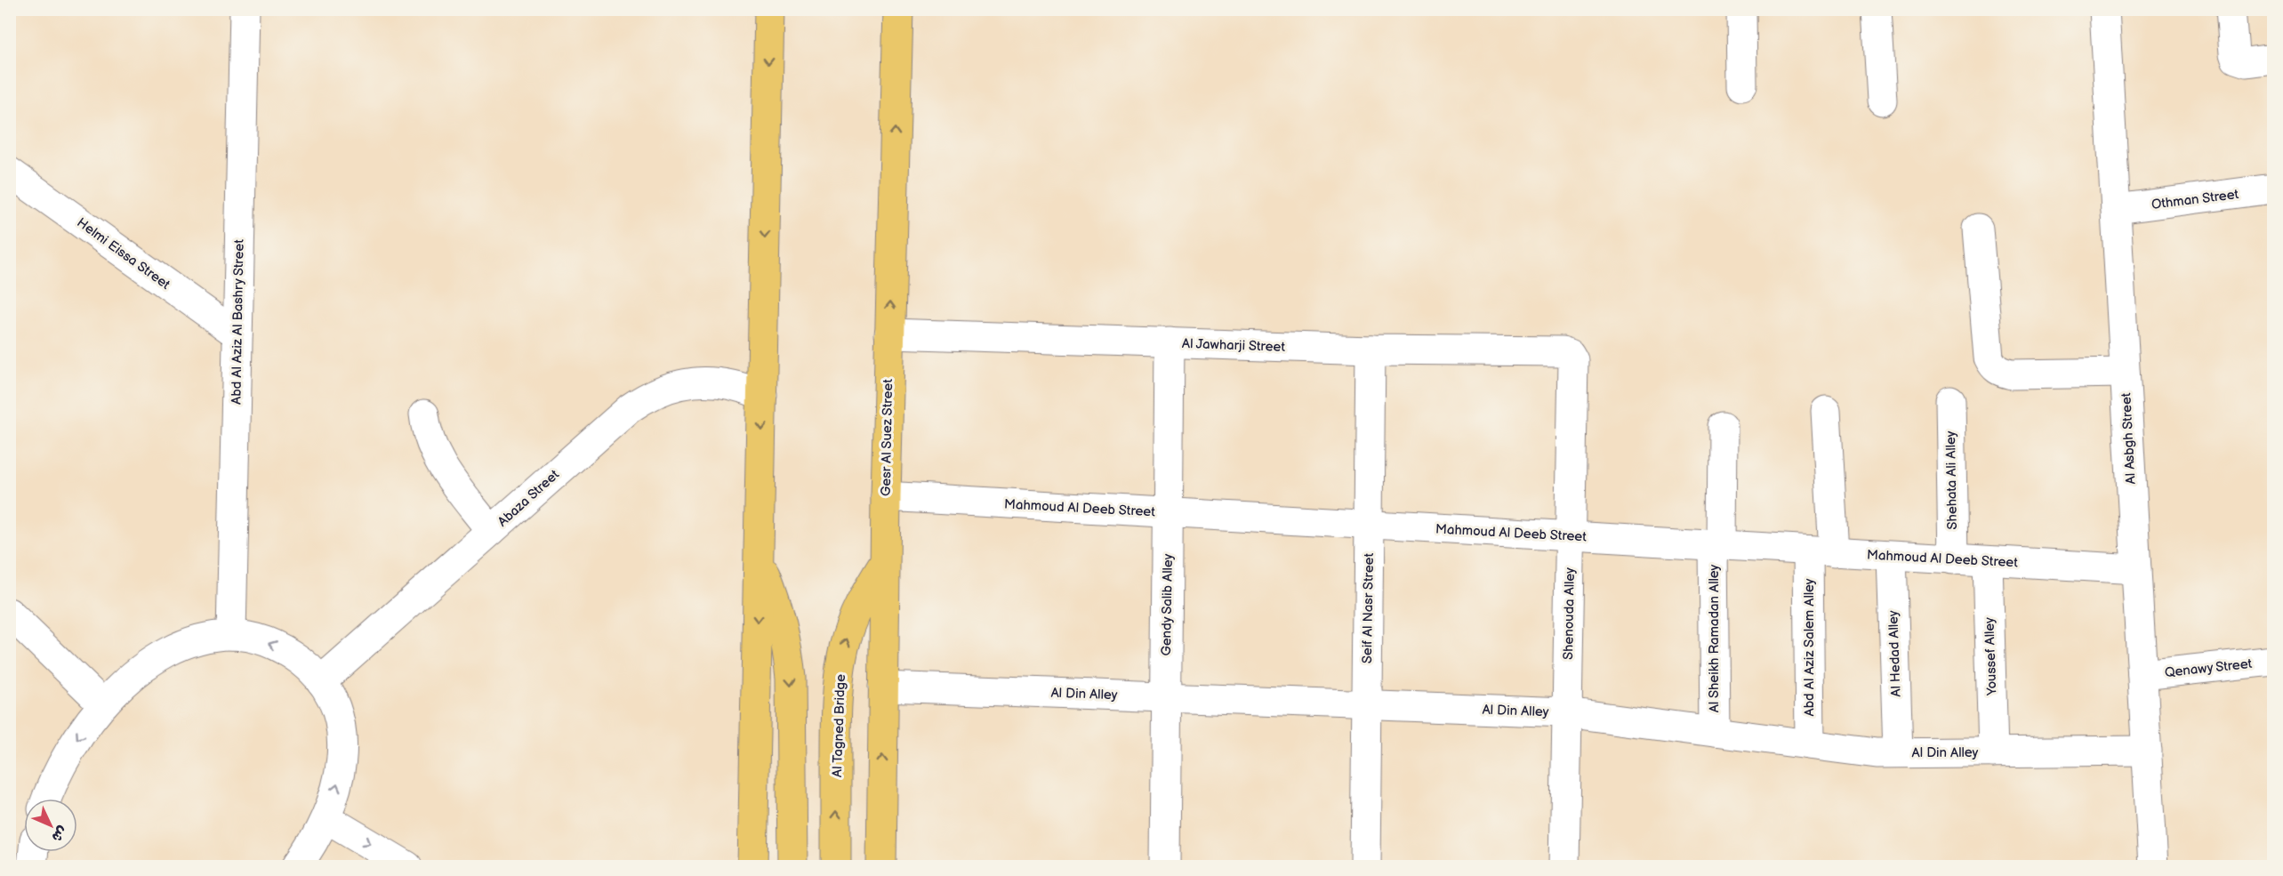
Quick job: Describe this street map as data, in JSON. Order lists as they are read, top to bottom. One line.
{"streets":{"main road":["Gesr Al Suez Street","Al Tagned Bridge"],"street":["Othman Street","Helmi Eissa Street","Abd Al Aziz Al Bashry Street","Al Jawharji Street","Al Asbgh Street","Shehata Ali Alley","Abaza Street","Mahmoud Al Deeb Street","Gendy Salib Alley","Seif Al Nasr Street","Shenouda Alley","Al Sheikh Ramadan Alley","Abd Al Aziz Salem Alley","Al Hedad Alley","Youssef Alley","Qenawy Street","Al Din Alley"]},"crossings":[["Othman Street","Al Asbgh Street"],["Helmi Eissa Street","Abd Al Aziz Al Bashry Street"],["Al Jawharji Street","Gesr Al Suez Street"],["Al Jawharji Street","Gendy Salib Alley"],["Al Jawharji Street","Seif Al Nasr Street"],["Al Jawharji Street","Shenouda Alley"],["Gesr Al Suez Street","Mahmoud Al Deeb Street"],["Gesr Al Suez Street","Al Din Alley"],["Gesr Al Suez Street","Al Tagned Bridge"],["Al Asbgh Street","Mahmoud Al Deeb Street"],["Al Asbgh Street","Qenawy Street"],["Al Asbgh Street","Al Din Alley"],["Shehata Ali Alley","Mahmoud Al Deeb Street"],["Mahmoud Al Deeb Street","Gendy Salib Alley"],["Mahmoud Al Deeb Street","Seif Al Nasr Street"],["Mahmoud Al Deeb Street","Shenouda Alley"],["Mahmoud Al Deeb Street","Al Sheikh Ramadan Alley"],["Mahmoud Al Deeb Street","Abd Al Aziz Salem Alley"],["Mahmoud Al Deeb Street","Al Hedad Alley"],["Mahmoud Al Deeb Street","Youssef Alley"],["Gendy Salib Alley","Al Din Alley"],["Seif Al Nasr Street","Al Din Alley"],["Shenouda Alley","Al Din Alley"],["Al Sheikh Ramadan Alley","Al Din Alley"],["Abd Al Aziz Salem Alley","Al Din Alley"],["Al Hedad Alley","Al Din Alley"],["Youssef Alley","Al Din Alley"]],"north":"bottom right"}
